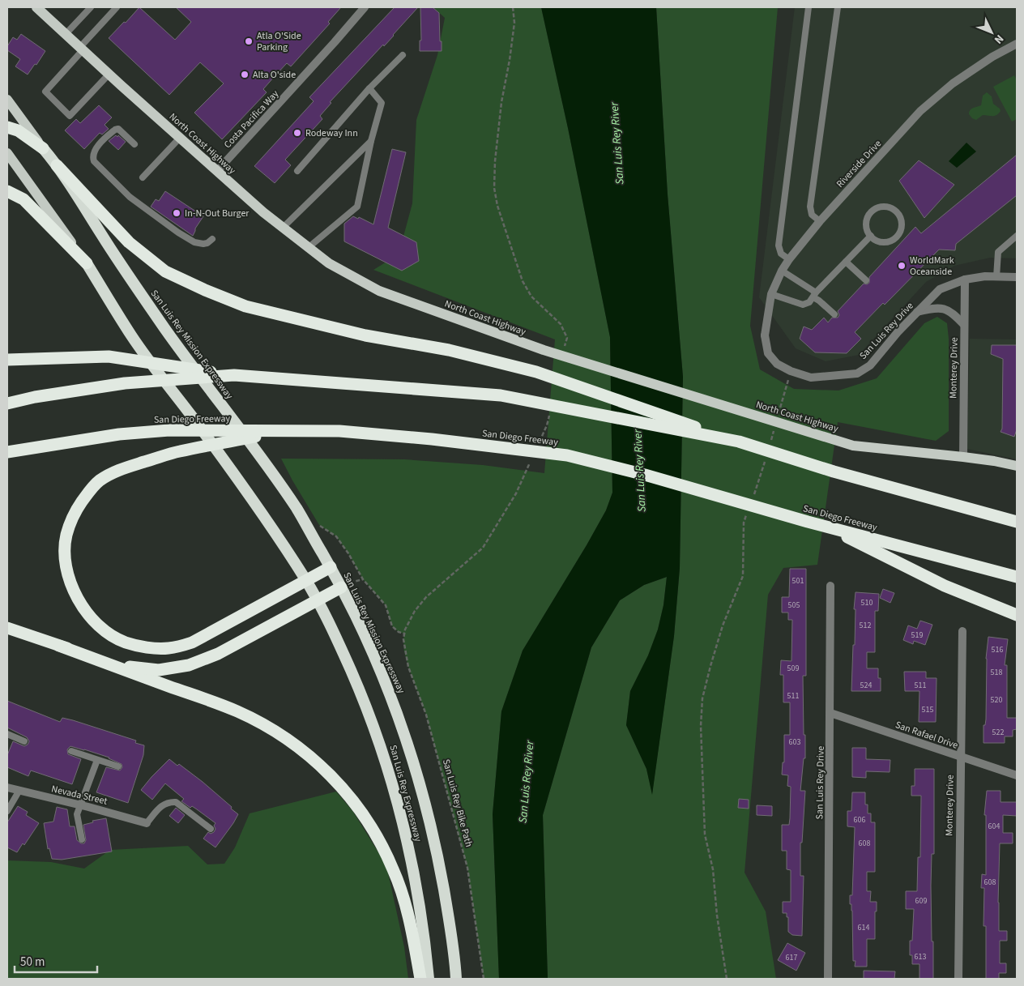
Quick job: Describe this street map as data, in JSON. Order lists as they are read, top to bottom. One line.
{"streets":{"highway":["San Luis Rey Mission Expressway","San Diego Freeway","San Luis Rey Expressway"],"main road":["North Coast Highway"],"street":["Costa Pacifica Way","Riverside Drive","San Luis Rey Drive","Monterey Drive","San Rafael Drive","Nevada Street"],"path":["San Luis Rey Bike Path"]},"crossings":[["Costa Pacifica Way","North Coast Highway"],["North Coast Highway","Monterey Drive"],["Riverside Drive","San Luis Rey Drive"],["San Luis Rey Drive","Monterey Drive"],["San Luis Rey Drive","San Rafael Drive"],["Monterey Drive","San Rafael Drive"]],"water":["San Luis Rey River"],"places":["Atla O'Side Parking","Alta O'side","Rodeway Inn","In-N-Out Burger","WorldMark Oceanside"],"house_numbers":["501","510","505","512","519","516","509","518","524","511","511","520","515","522","603","606","604","608","608","609","614","613","617"],"scale_bar":"50 m","north":"bottom right"}
